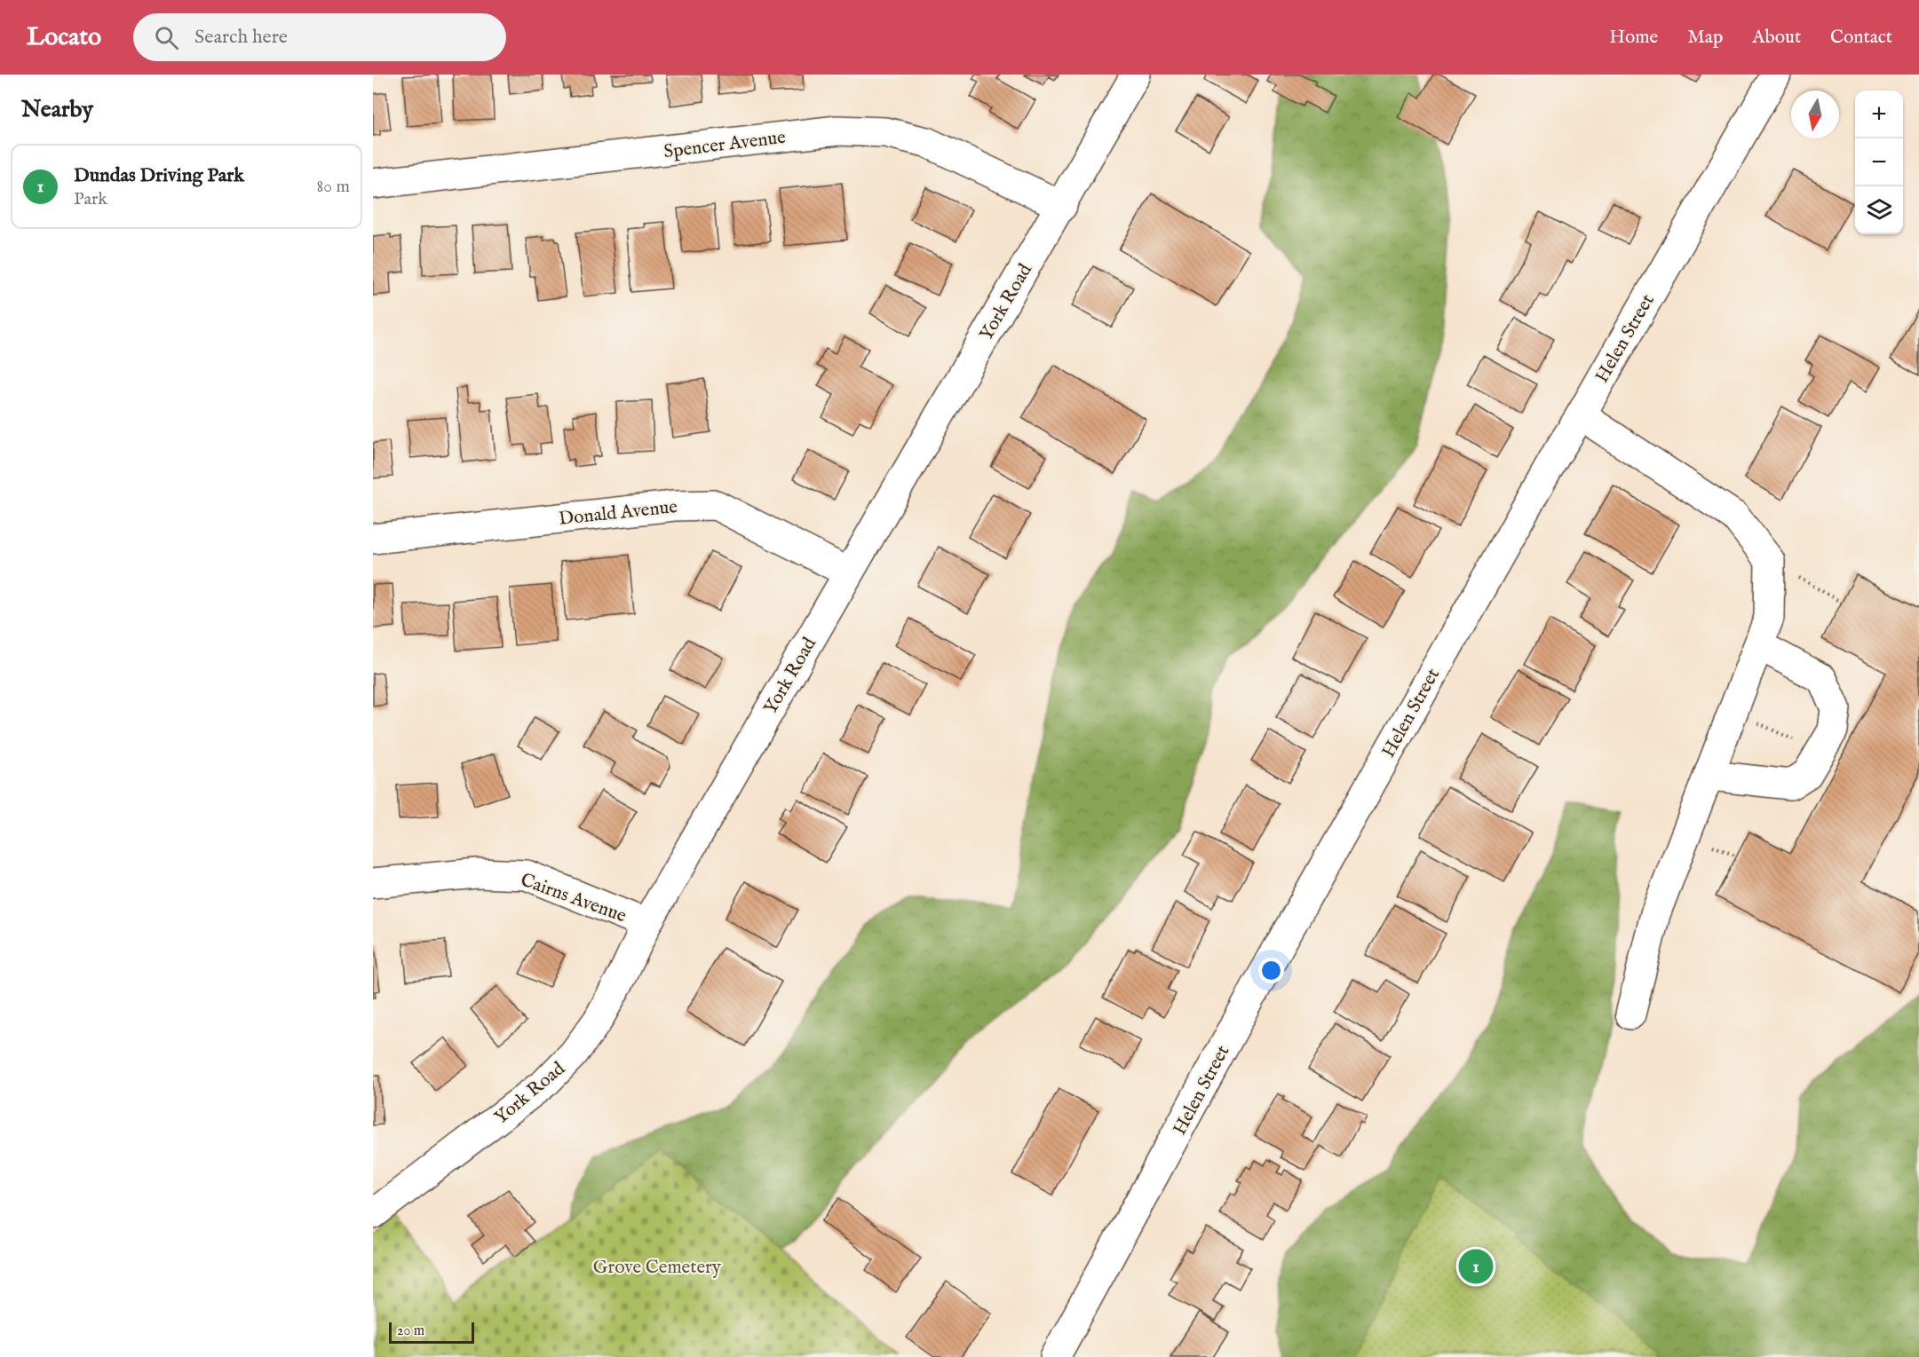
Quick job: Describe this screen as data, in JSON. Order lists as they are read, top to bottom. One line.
{"streets":{"street":["Spencer Avenue","York Road","Helen Street","Donald Avenue","Cairns Avenue"]},"crossings":[["Spencer Avenue","York Road"],["York Road","Donald Avenue"],["York Road","Cairns Avenue"]],"parks":["Grove Cemetery"],"scale_bar":"20 m","north":"bottom","page":{"header":"Locato","search":"Search here","nav":["Home","Map","About","Contact"],"heading":"Nearby","map_buttons":["+","−"],"list":[{"mark":"1","name":"Dundas Driving Park","note":"Park","value":"80 m"}],"pins":"1","scale":"20 m"}}
